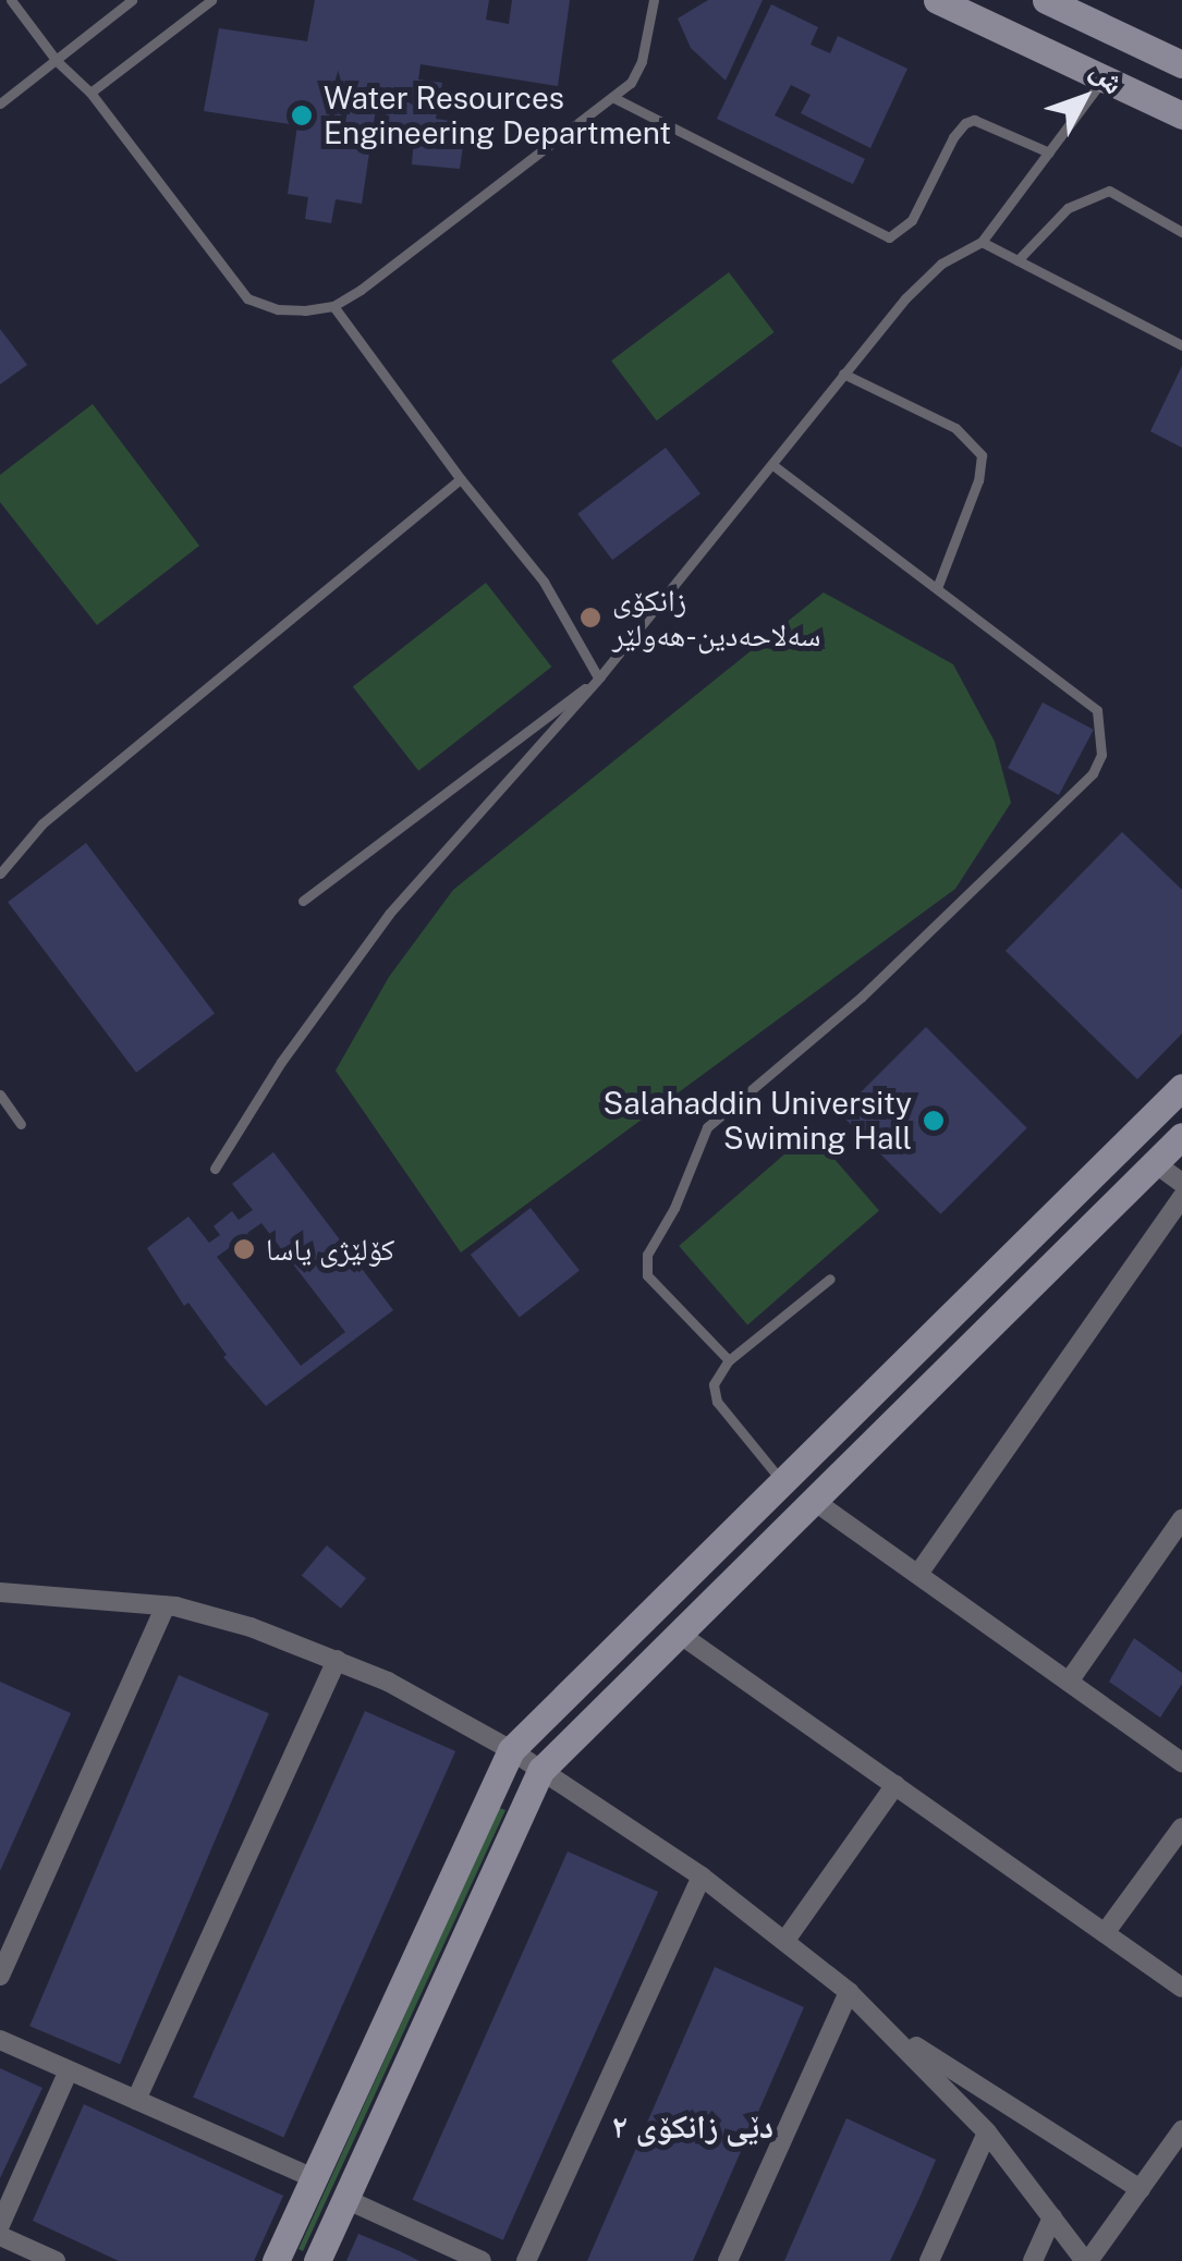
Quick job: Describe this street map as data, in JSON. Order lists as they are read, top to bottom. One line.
{"districts":["دێی زانکۆی ٢"],"places":["Water Resources Engineering Department","زانکۆی سەلاحەدین-هەولێر","Salahaddin University Swiming Hall","کۆلێژی یاسا"],"north":"top right"}
